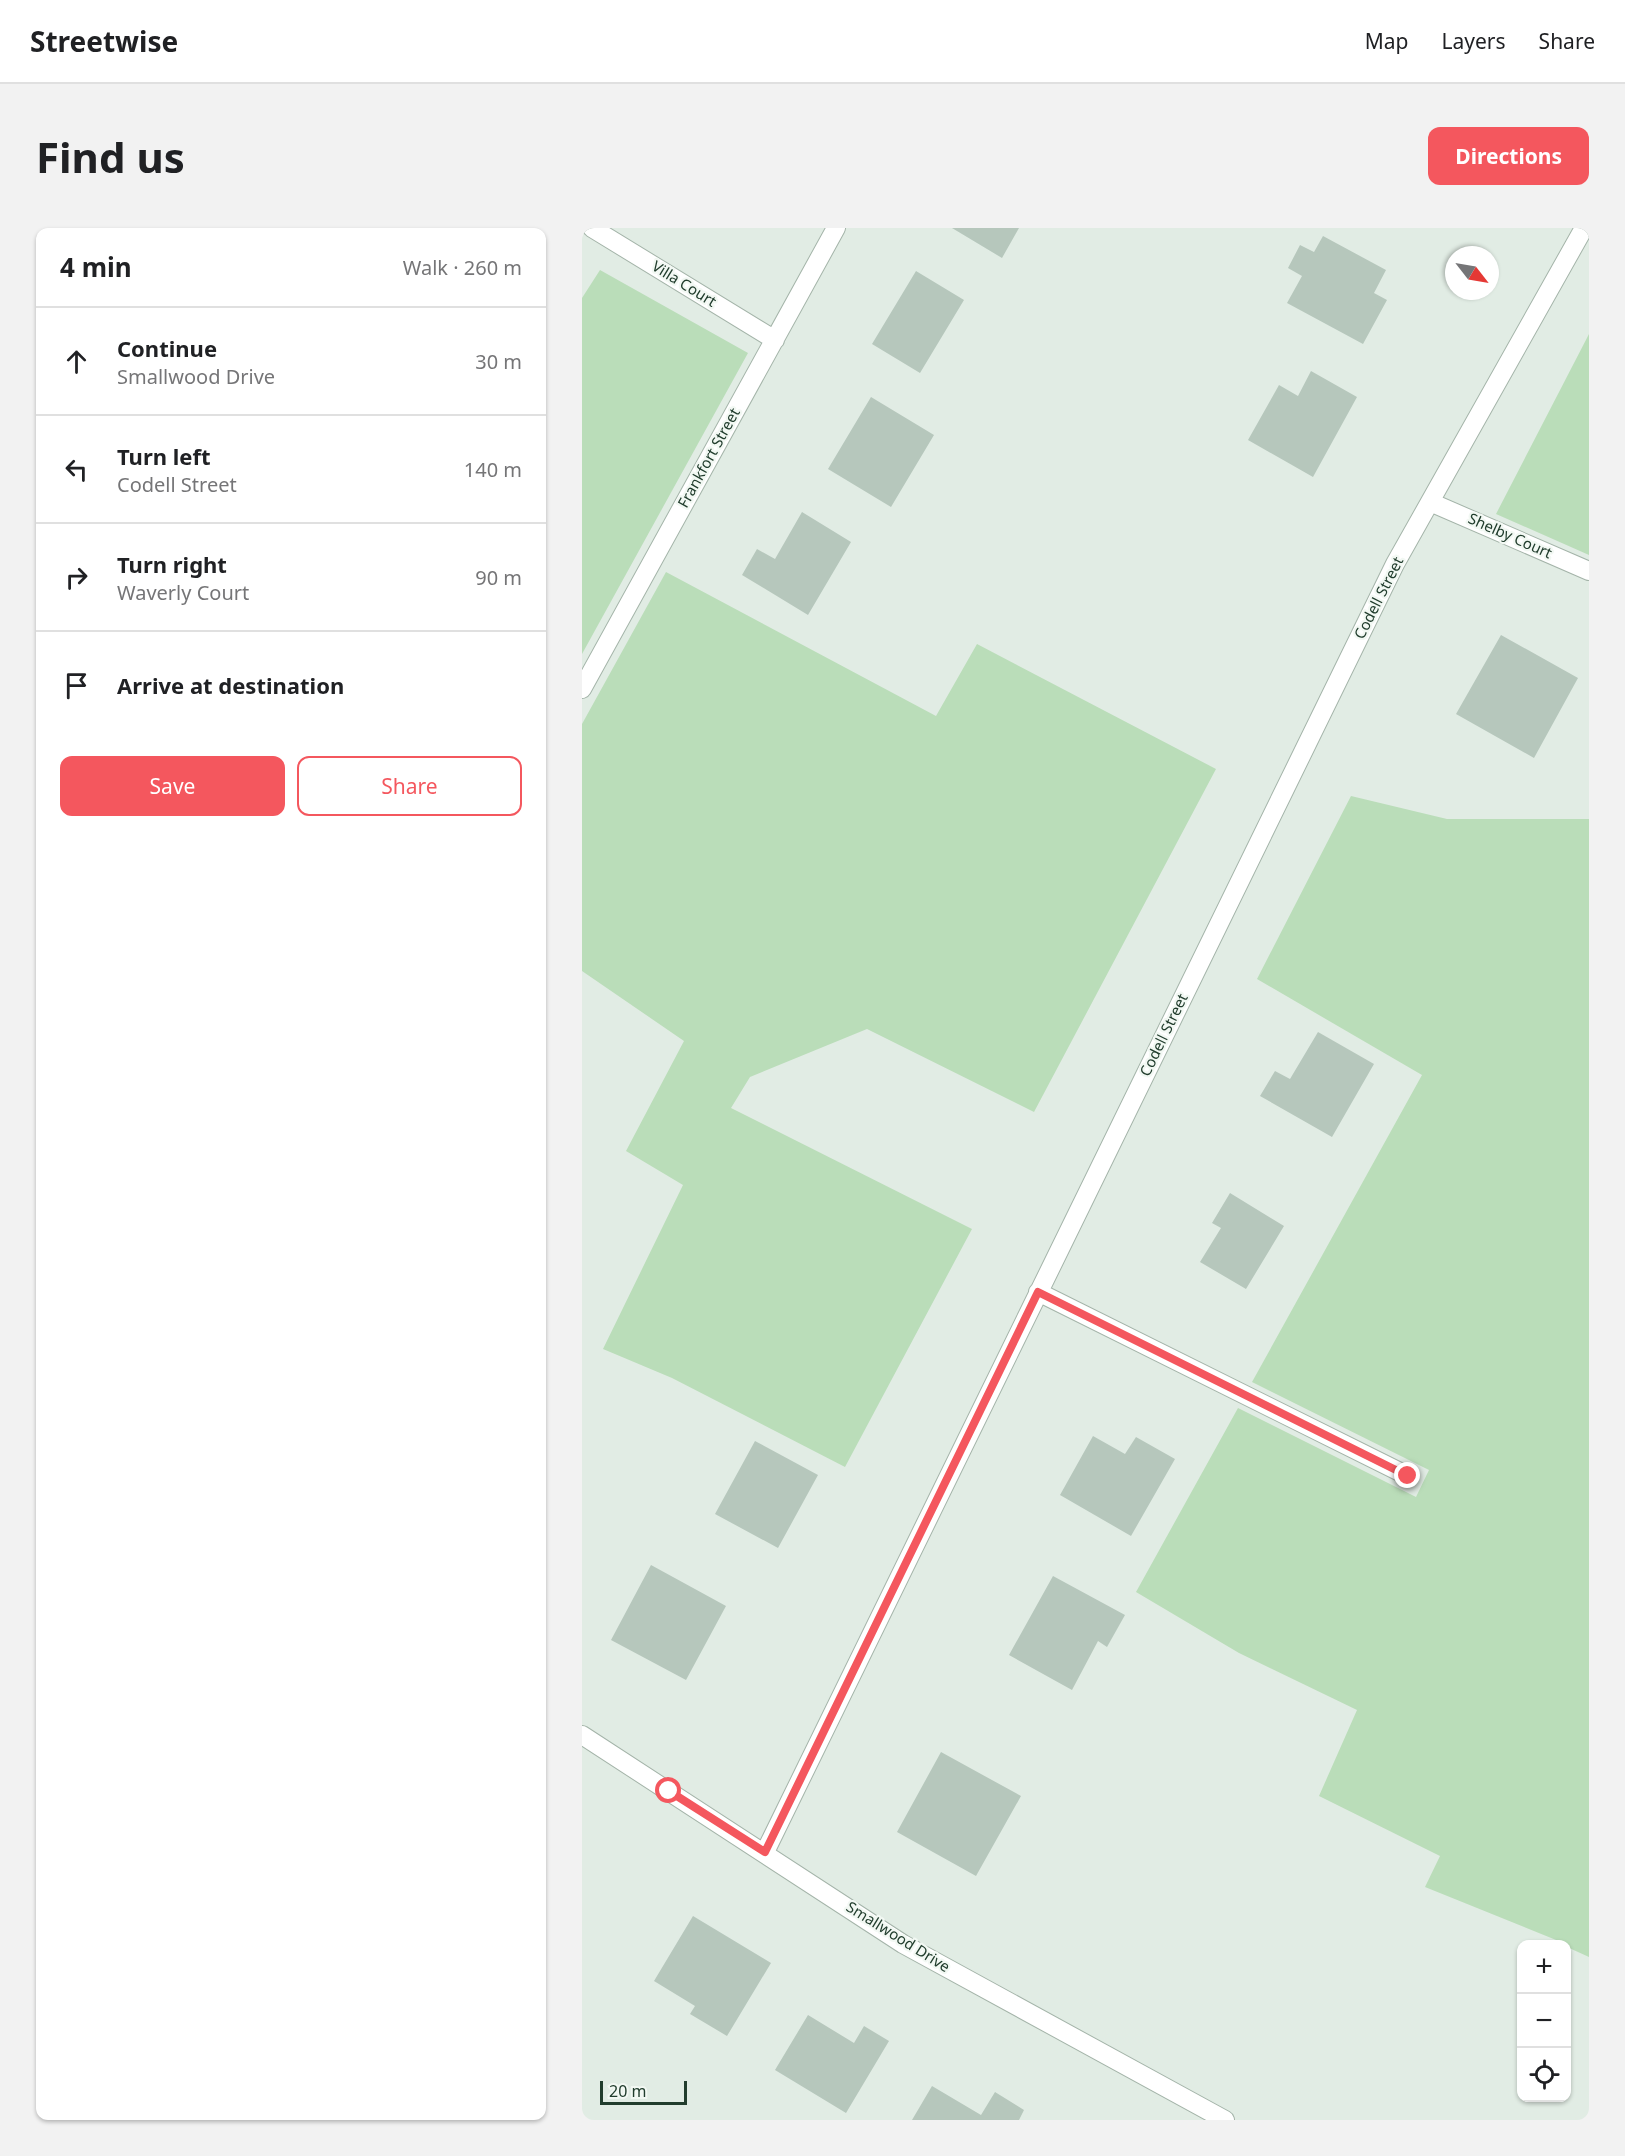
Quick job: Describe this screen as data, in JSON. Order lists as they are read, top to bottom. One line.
{"streets":{"street":["Villa Court","Frankfort Street","Shelby Court","Codell Street","Smallwood Drive"]},"crossings":[["Villa Court","Frankfort Street"],["Shelby Court","Codell Street"],["Codell Street","Smallwood Drive"]],"scale_bar":"20 m","north":"bottom right","page":{"header":"Streetwise","nav":["Map","Layers","Share"],"buttons":["Directions",["Save","Share"]],"title":"Find us","heading":["4 min","Walk · 260 m"],"list":[["Continue","Smallwood Drive","30 m"],["Turn left","Codell Street","140 m"],["Turn right","Waverly Court","90 m"],"Arrive at destination"],"map_buttons":["+","−"],"scale":"20 m"}}
